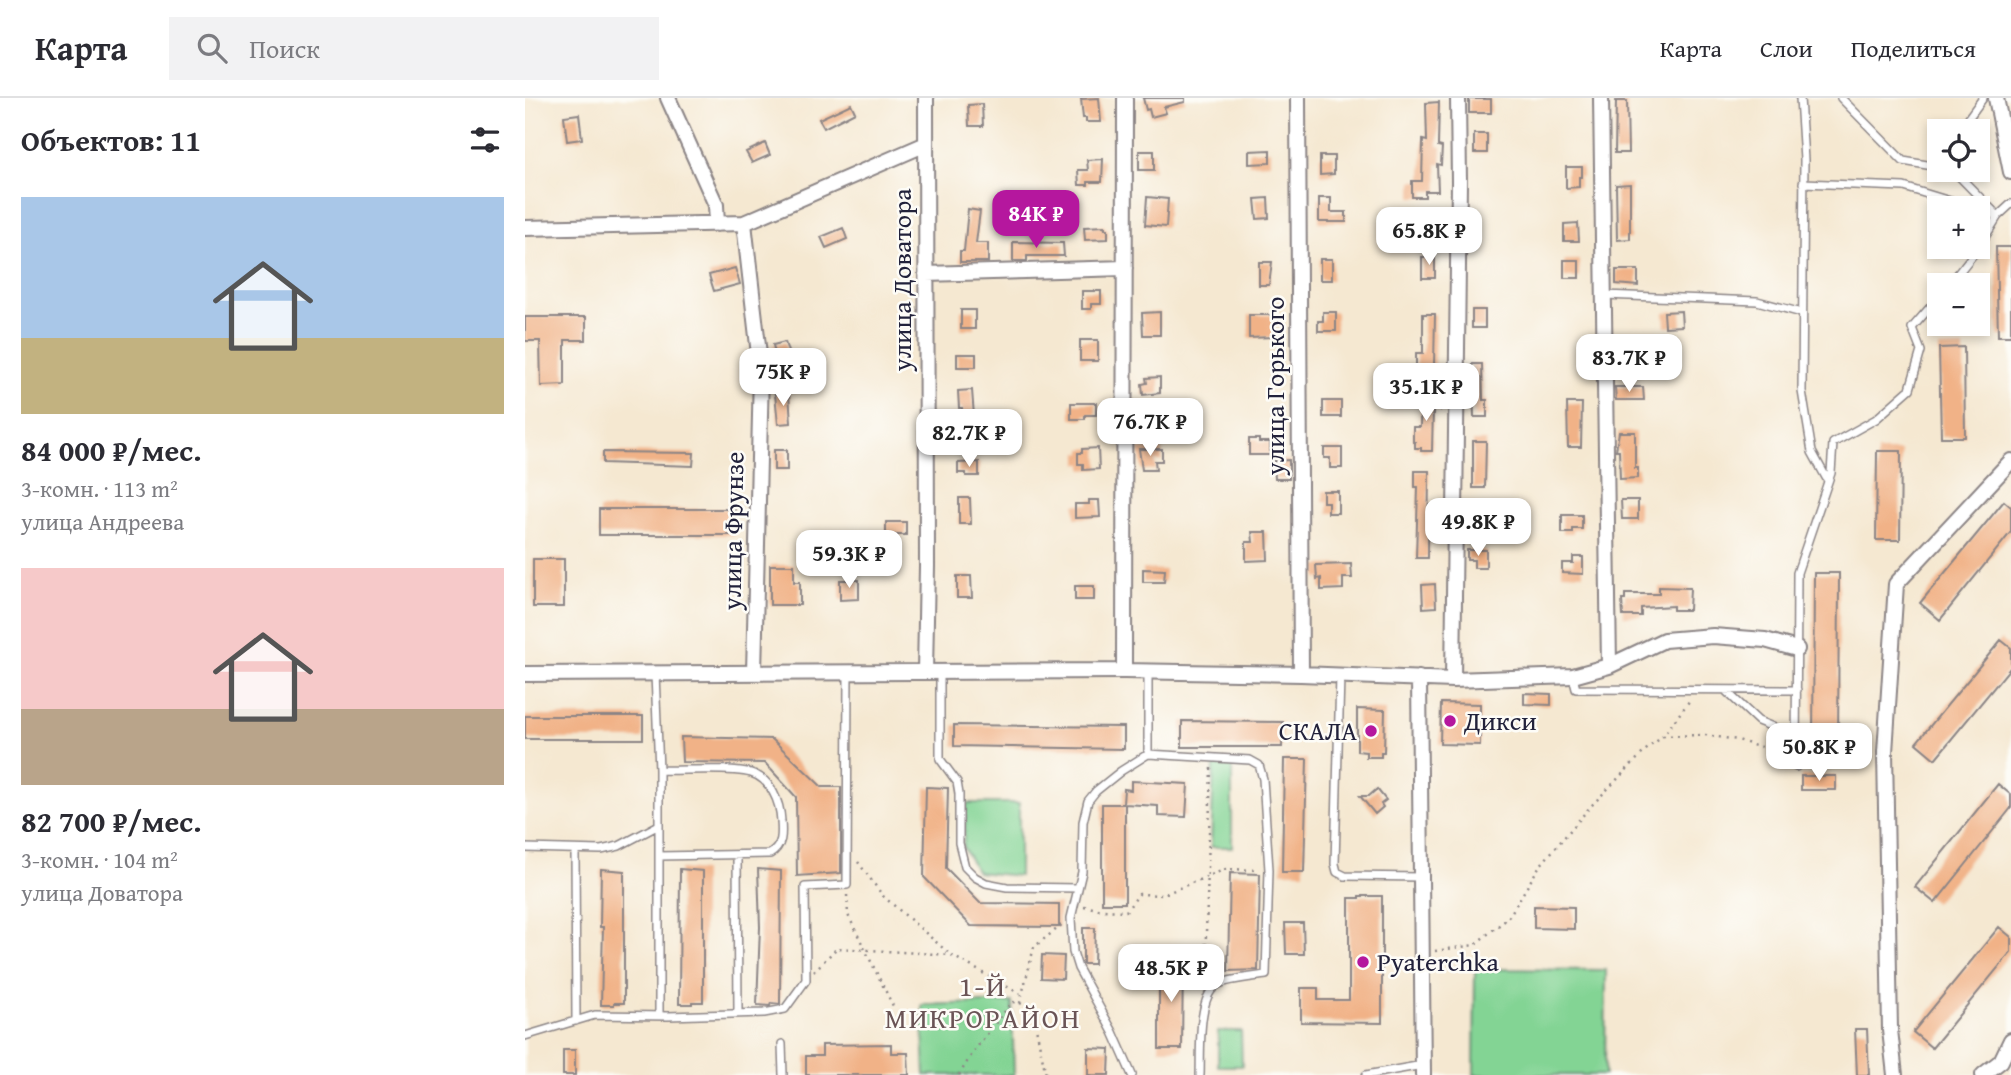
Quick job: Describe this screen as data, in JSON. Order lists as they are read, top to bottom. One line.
{"streets":{"street":["улица Доватора","улица Горького","улица Фрунзе"]},"districts":["1-Й МИКРОРАЙОН"],"places":["Дикси","СКАЛА","Pyaterchka"],"page":{"header":"Карта","search":"Поиск","nav":["Карта","Слои","Поделиться"],"heading":"Объектов: 11","map_buttons":["+","−"],"list":[{"name":"84 000 ₽/мес.","note":"3-комн. · 113 m² · улица Андреева"},{"name":"82 700 ₽/мес.","note":"3-комн. · 104 m² · улица Доватора"}],"price":["84K ₽","65.8K ₽","83.7K ₽","75K ₽","35.1K ₽","76.7K ₽","82.7K ₽","49.8K ₽","59.3K ₽","50.8K ₽","48.5K ₽"]}}
